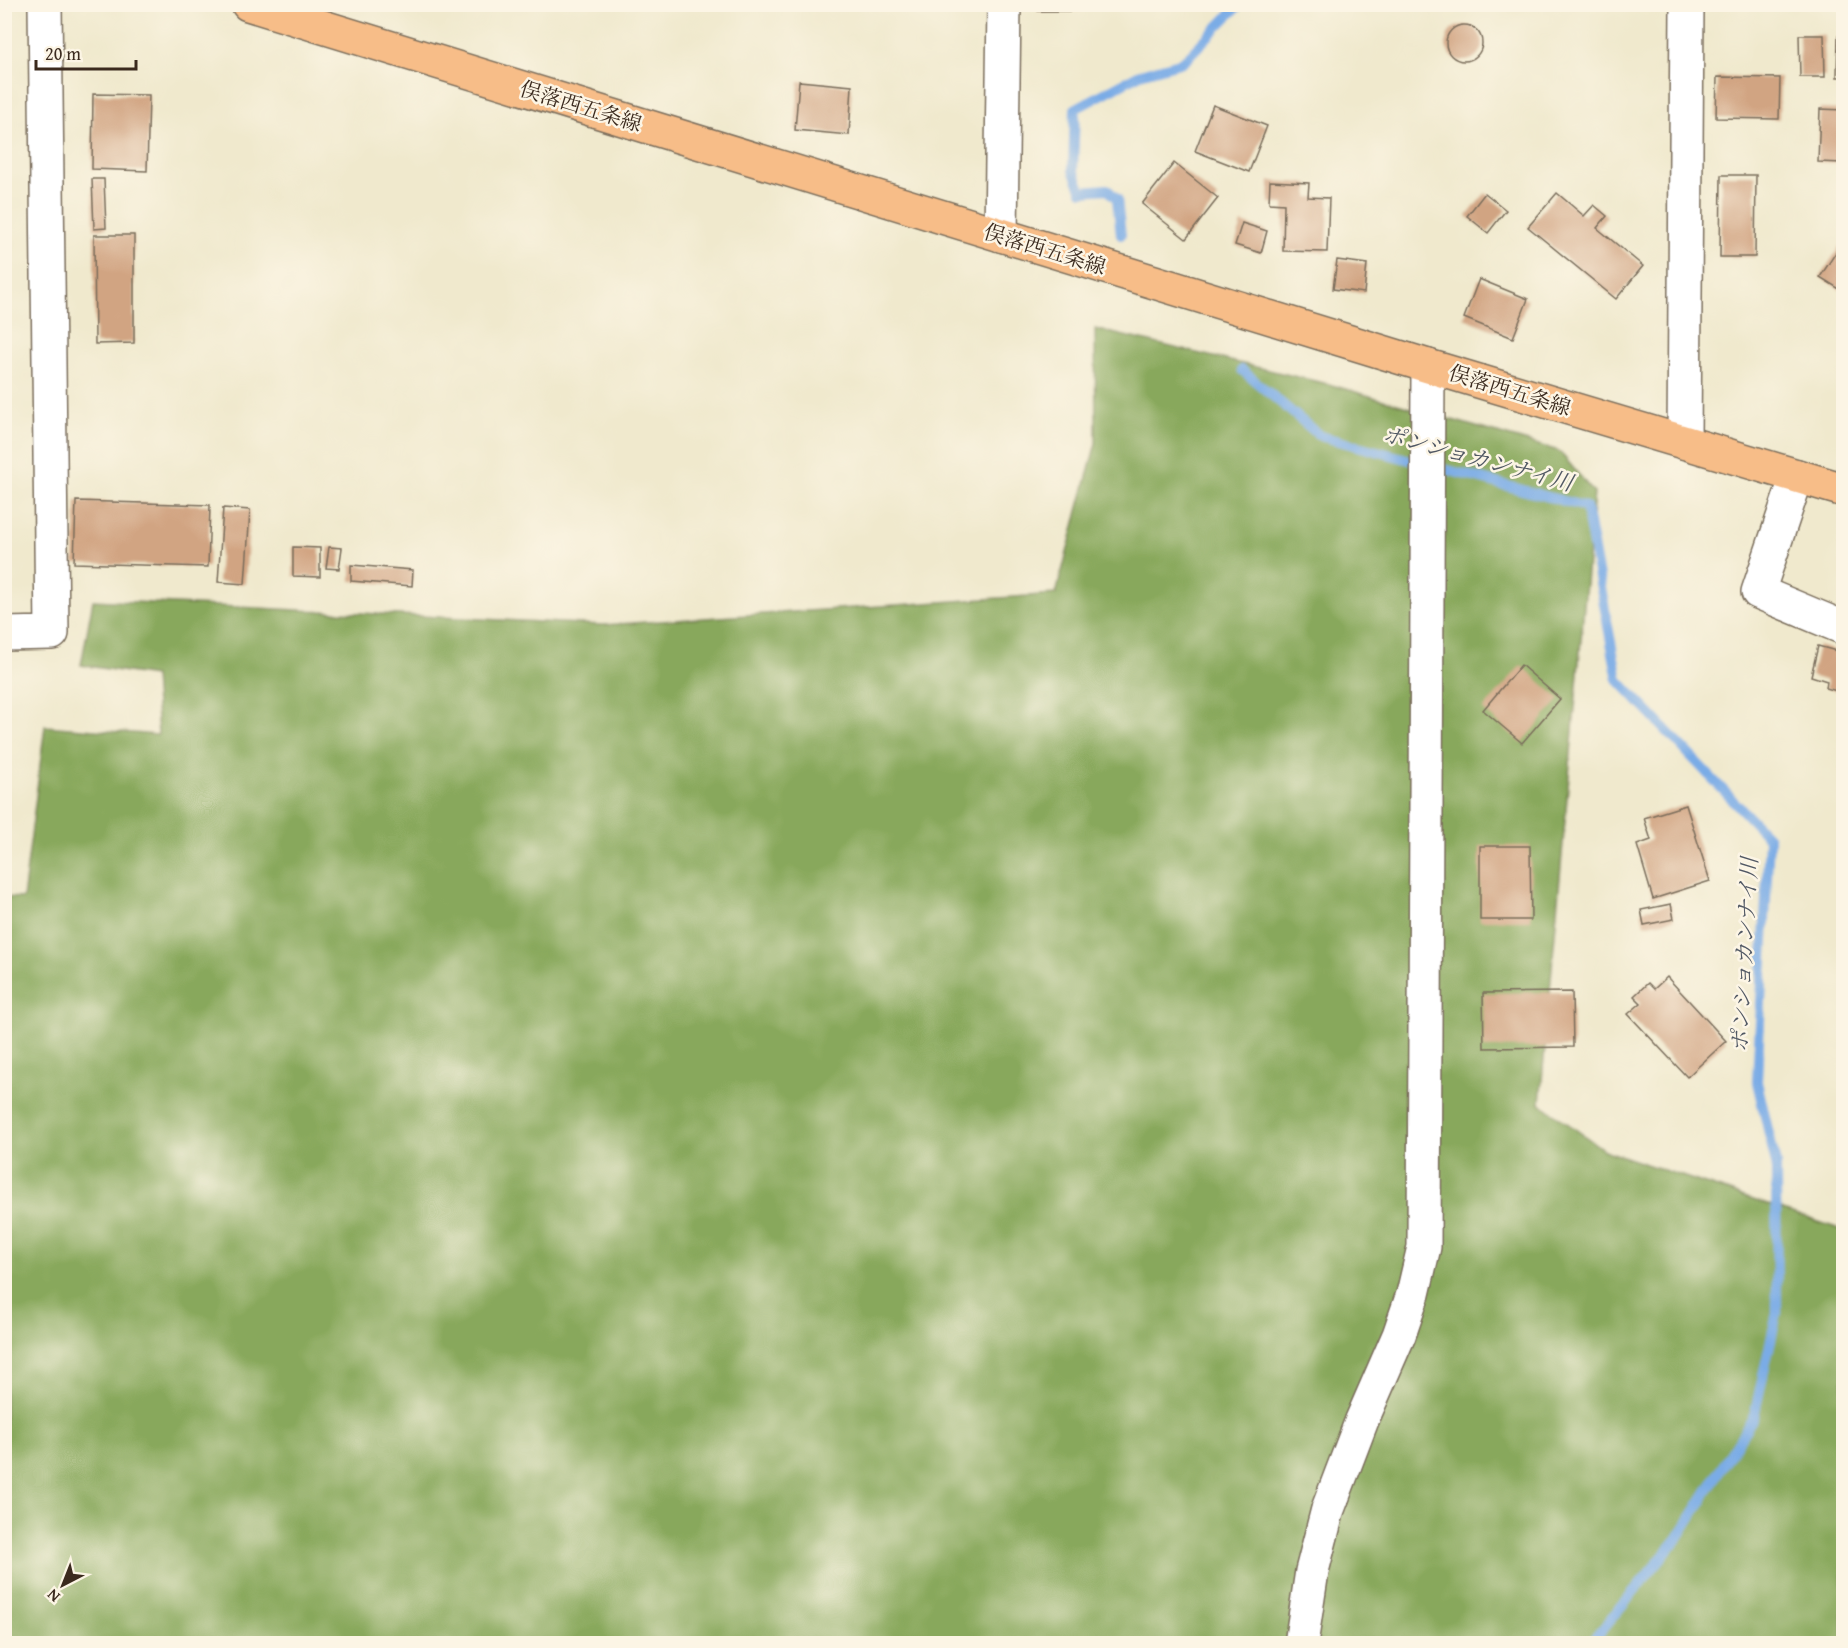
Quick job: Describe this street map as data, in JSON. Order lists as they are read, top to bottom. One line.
{"streets":{"main road":["俣落西五条線"]},"water":["ポンショカンナイ川"],"scale_bar":"20 m","north":"bottom left"}
